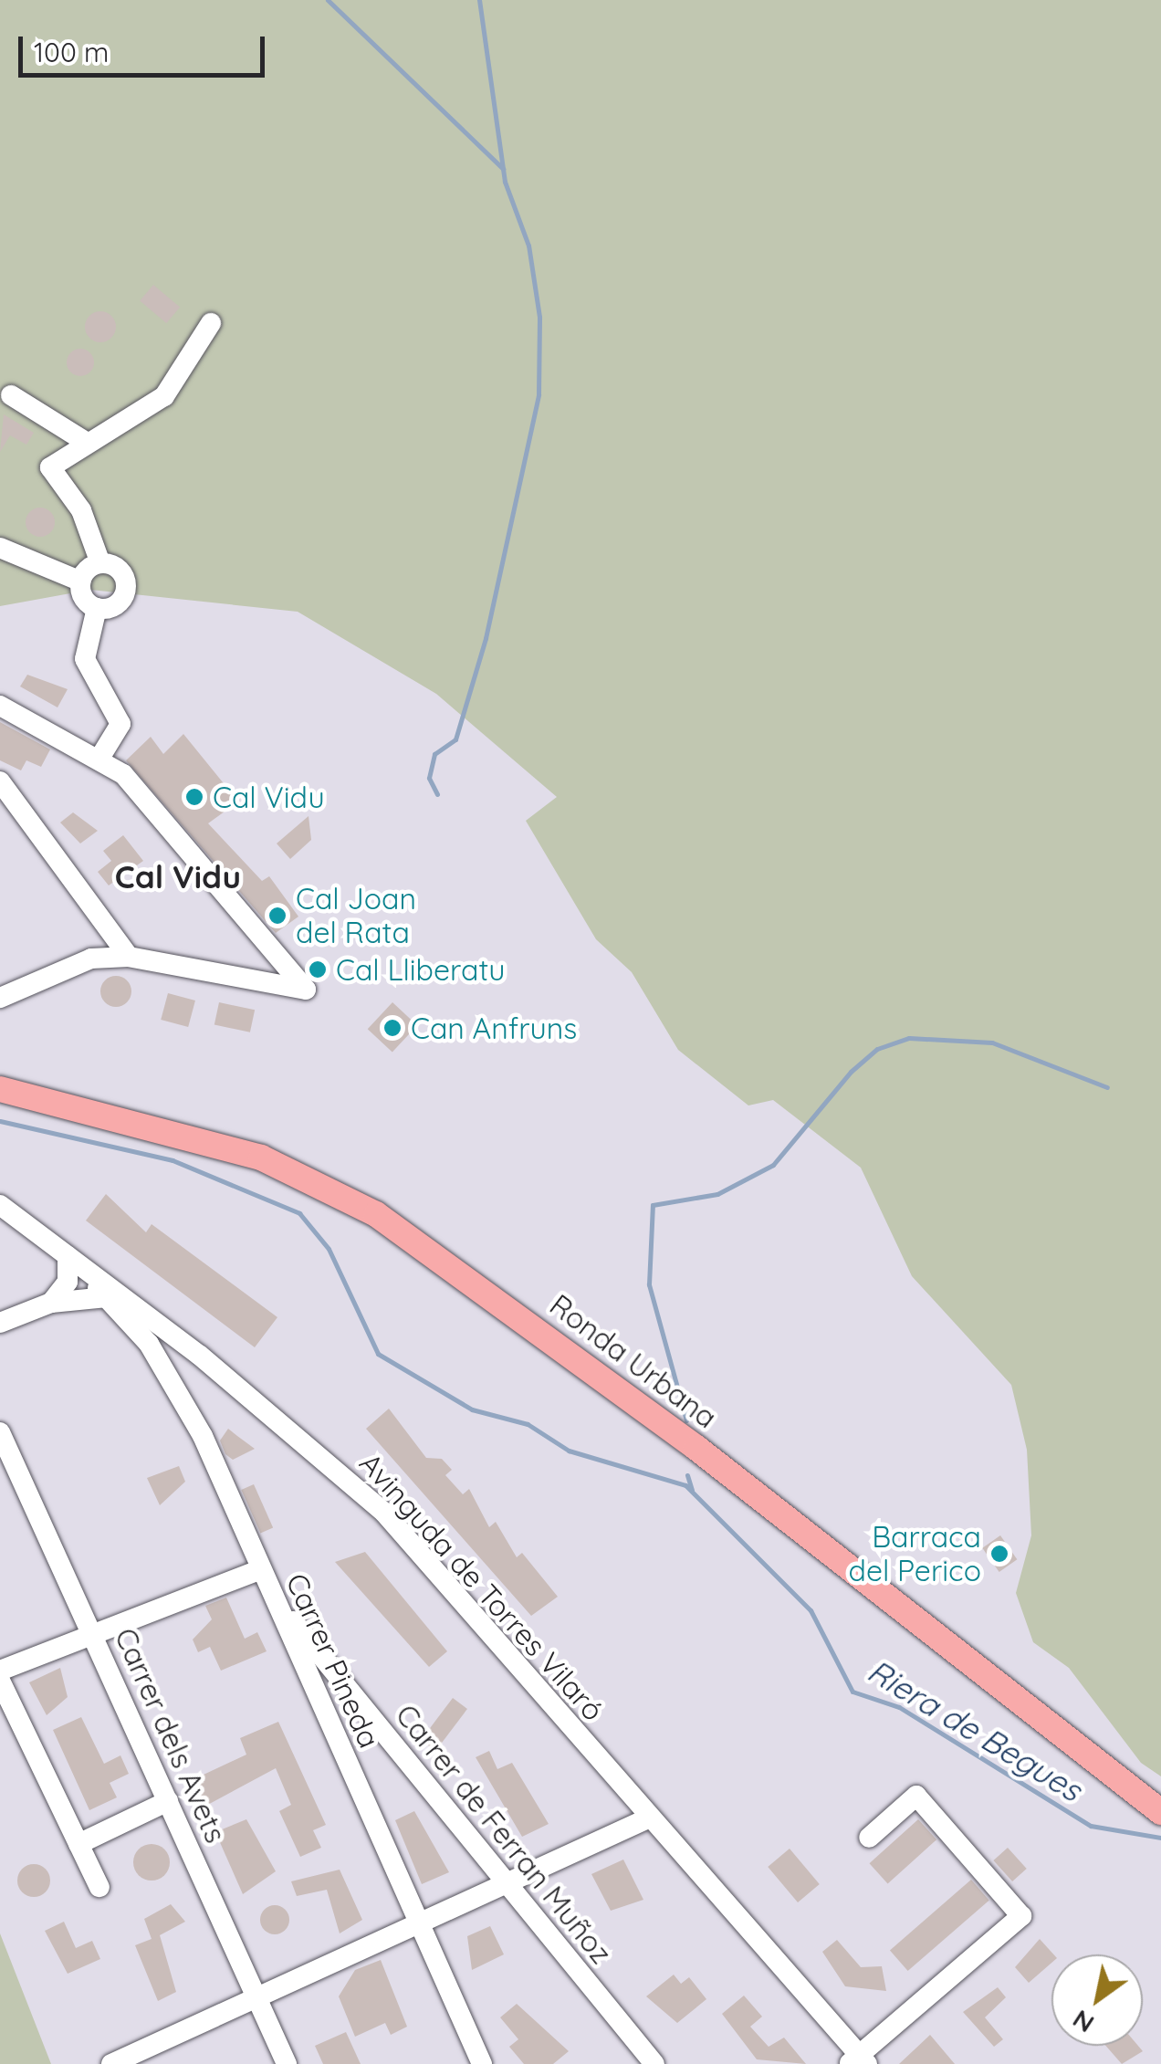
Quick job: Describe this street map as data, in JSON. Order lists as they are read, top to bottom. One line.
{"streets":{"main road":["Ronda Urbana"],"street":["Avinguda de Torres Vilaró","Carrer Pineda","Carrer dels Avets","Carrer de Ferran Muñoz"]},"crossings":[["Avinguda de Torres Vilaró","Carrer Pineda"],["Carrer Pineda","Carrer de Ferran Muñoz"]],"districts":["Cal Vidu"],"water":["Riera de Begues"],"places":["Cal Vidu","Cal Joan del Rata","Cal Lliberatu","Can Anfruns","Barraca del Perico"],"scale_bar":"100 m","north":"bottom left"}
